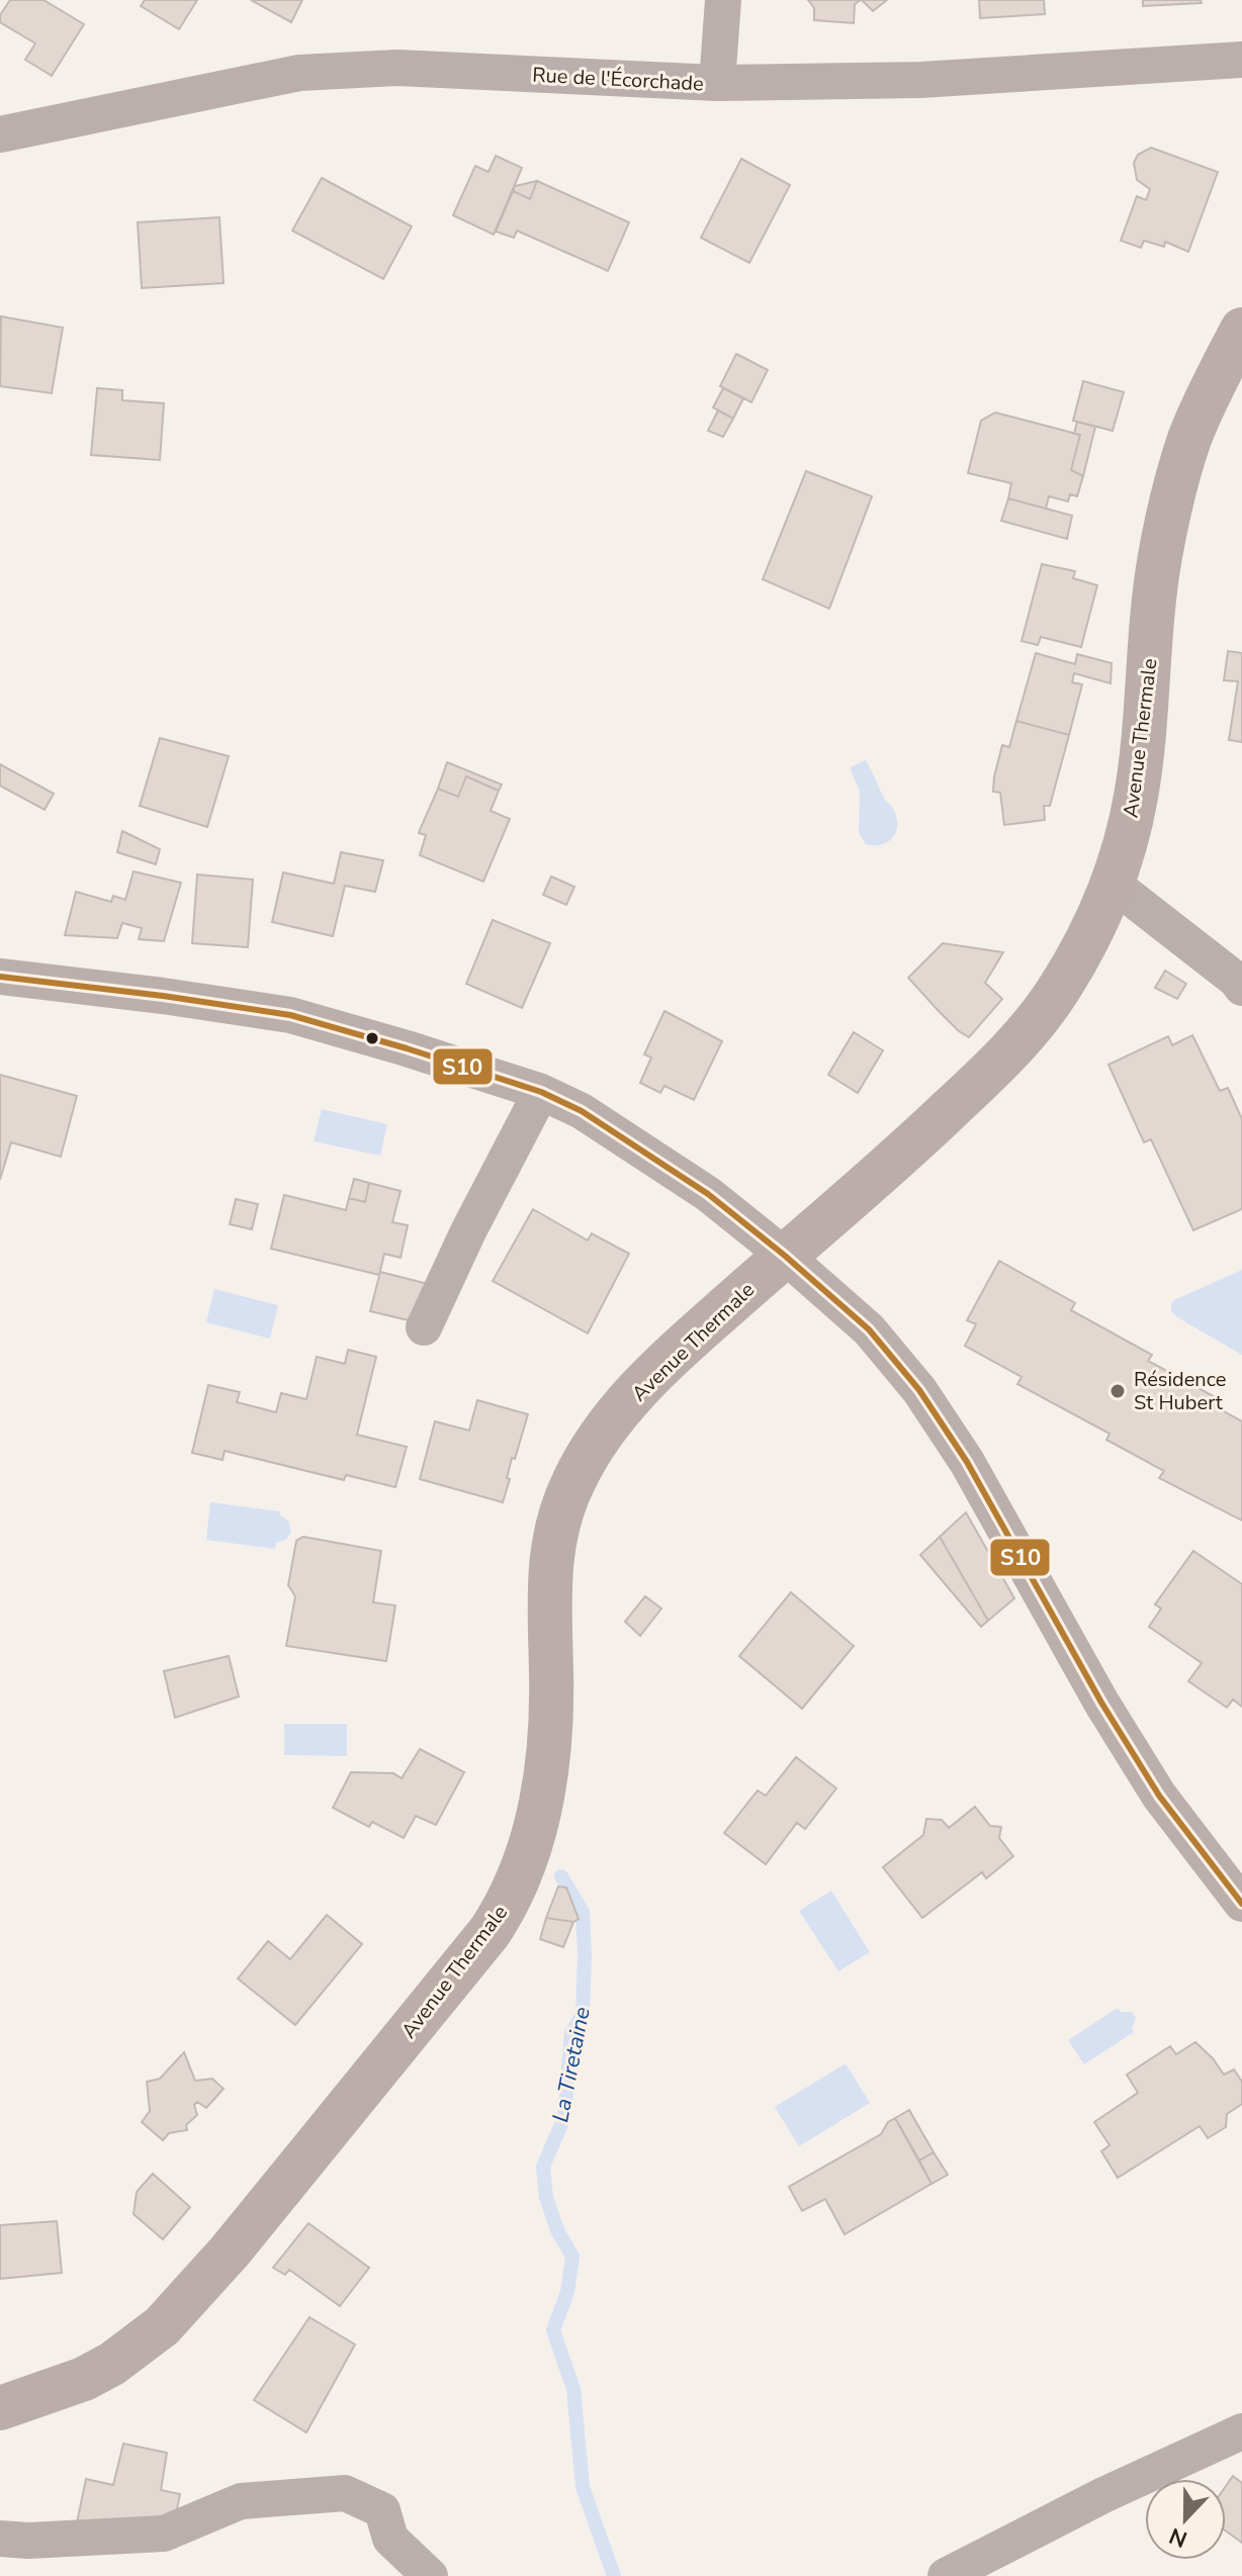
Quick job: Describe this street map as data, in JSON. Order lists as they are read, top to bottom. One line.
{"streets":{"main road":["Avenue Thermale"],"street":["Rue de l'Écorchade"]},"water":["La Tiretaine"],"places":["Résidence St Hubert"],"lines":["transit line S10"],"north":"bottom"}
